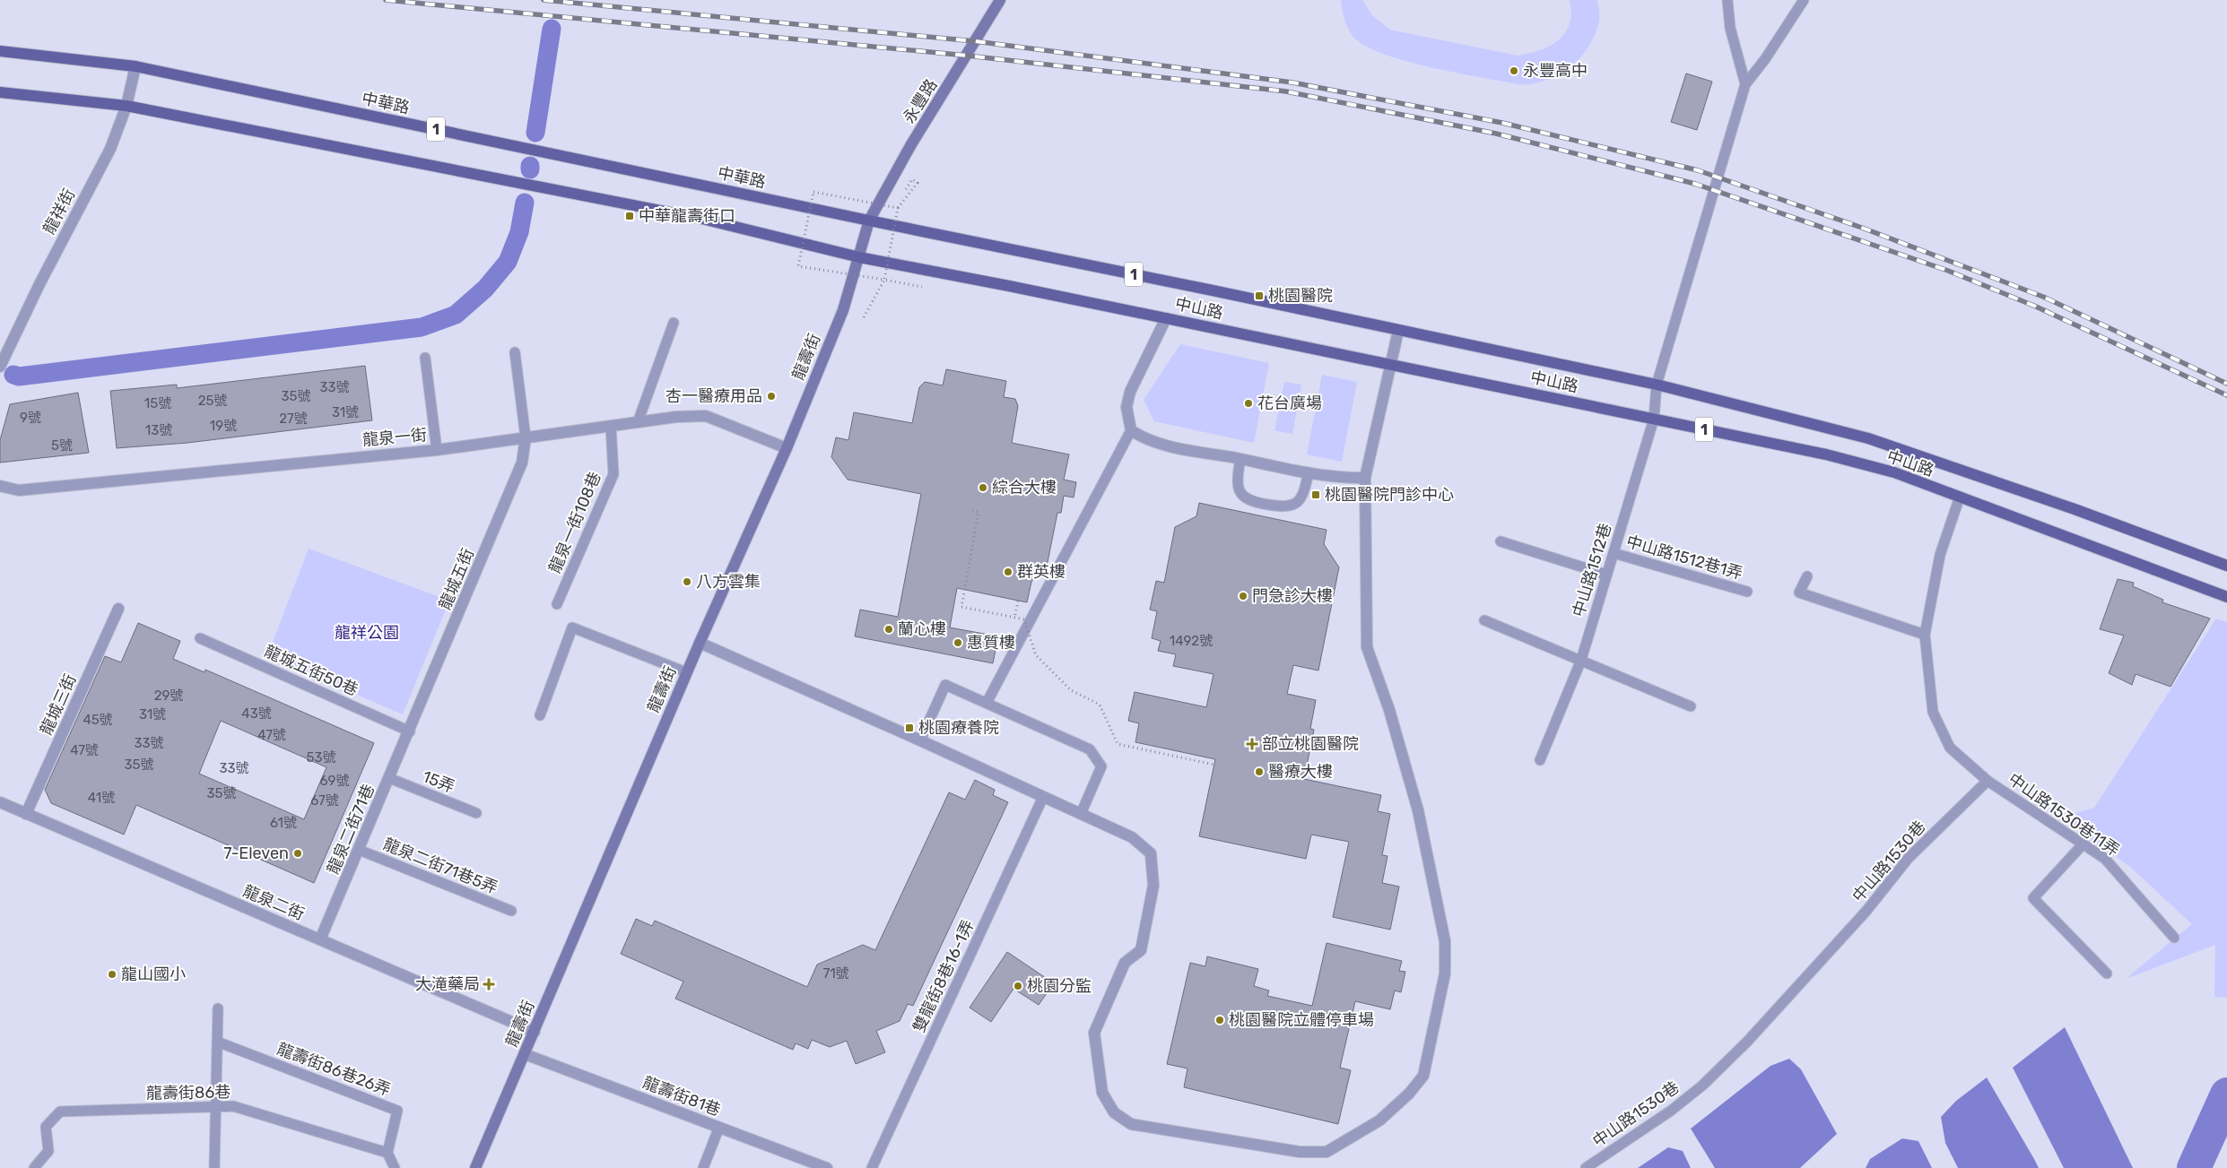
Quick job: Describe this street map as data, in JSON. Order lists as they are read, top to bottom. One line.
{"streets":{"main road":["中華路","1","中山路"],"street":["永豐路","龍祥街","龍壽街","龍泉一街","龍城五街","龍城三街","龍泉二街71巷","龍泉二街","龍壽街81巷"],"lane":["龍泉一街108巷","中山路1512巷1弄","中山路1512巷","龍城五街50巷","15弄","中山路1530巷11弄","中山路1530巷","龍泉二街71巷5弄","雙龍街8巷16-1弄","龍壽街86巷26弄","龍壽街86巷"]},"crossings":[["永豐路","中華路"],["永豐路","中山路"],["永豐路","龍壽街"],["中華路","龍祥街"],["中華路","中山路"],["中華路","龍壽街"],["1","龍祥街"],["1","中山路"],["1","龍壽街"],["中山路","龍壽街"],["中山路","中山路1512巷"],["龍壽街","龍泉一街"],["龍壽街","龍泉二街"],["龍壽街","龍壽街81巷"],["龍泉一街","龍泉一街108巷"],["龍泉一街","龍城五街"],["中山路1512巷1弄","中山路1512巷"],["龍城五街","龍城五街50巷"],["龍城五街","龍泉二街71巷"],["龍城五街50巷","龍泉二街71巷"],["龍城三街","龍泉二街"],["15弄","龍泉二街71巷"],["中山路1530巷11弄","中山路1530巷"],["龍泉二街71巷","龍泉二街71巷5弄"],["龍泉二街71巷","龍泉二街"],["龍壽街86巷26弄","龍壽街86巷"]],"parks":["龍祥公園"],"places":{"other":["永豐高中","杏一醫療用品","花台廣場","綜合大樓","群英樓","八方雲集","門急診大樓","蘭心樓","惠質樓","醫療大樓","7-Eleven","龍山國小","桃園分監","桃園醫院立體停車場"],"transit":["中華龍壽街口","桃園醫院","桃園醫院門診中心","桃園療養院"],"health":["部立桃園醫院","大滝藥局"]},"house_numbers":["33號","35號","25號","15號","31號","9號","27號","19號","13號","5號","1492號","29號","43號","31號","45號","47號","33號","47號","53號","35號","33號","69號","35號","41號","67號","61號","71號"]}
